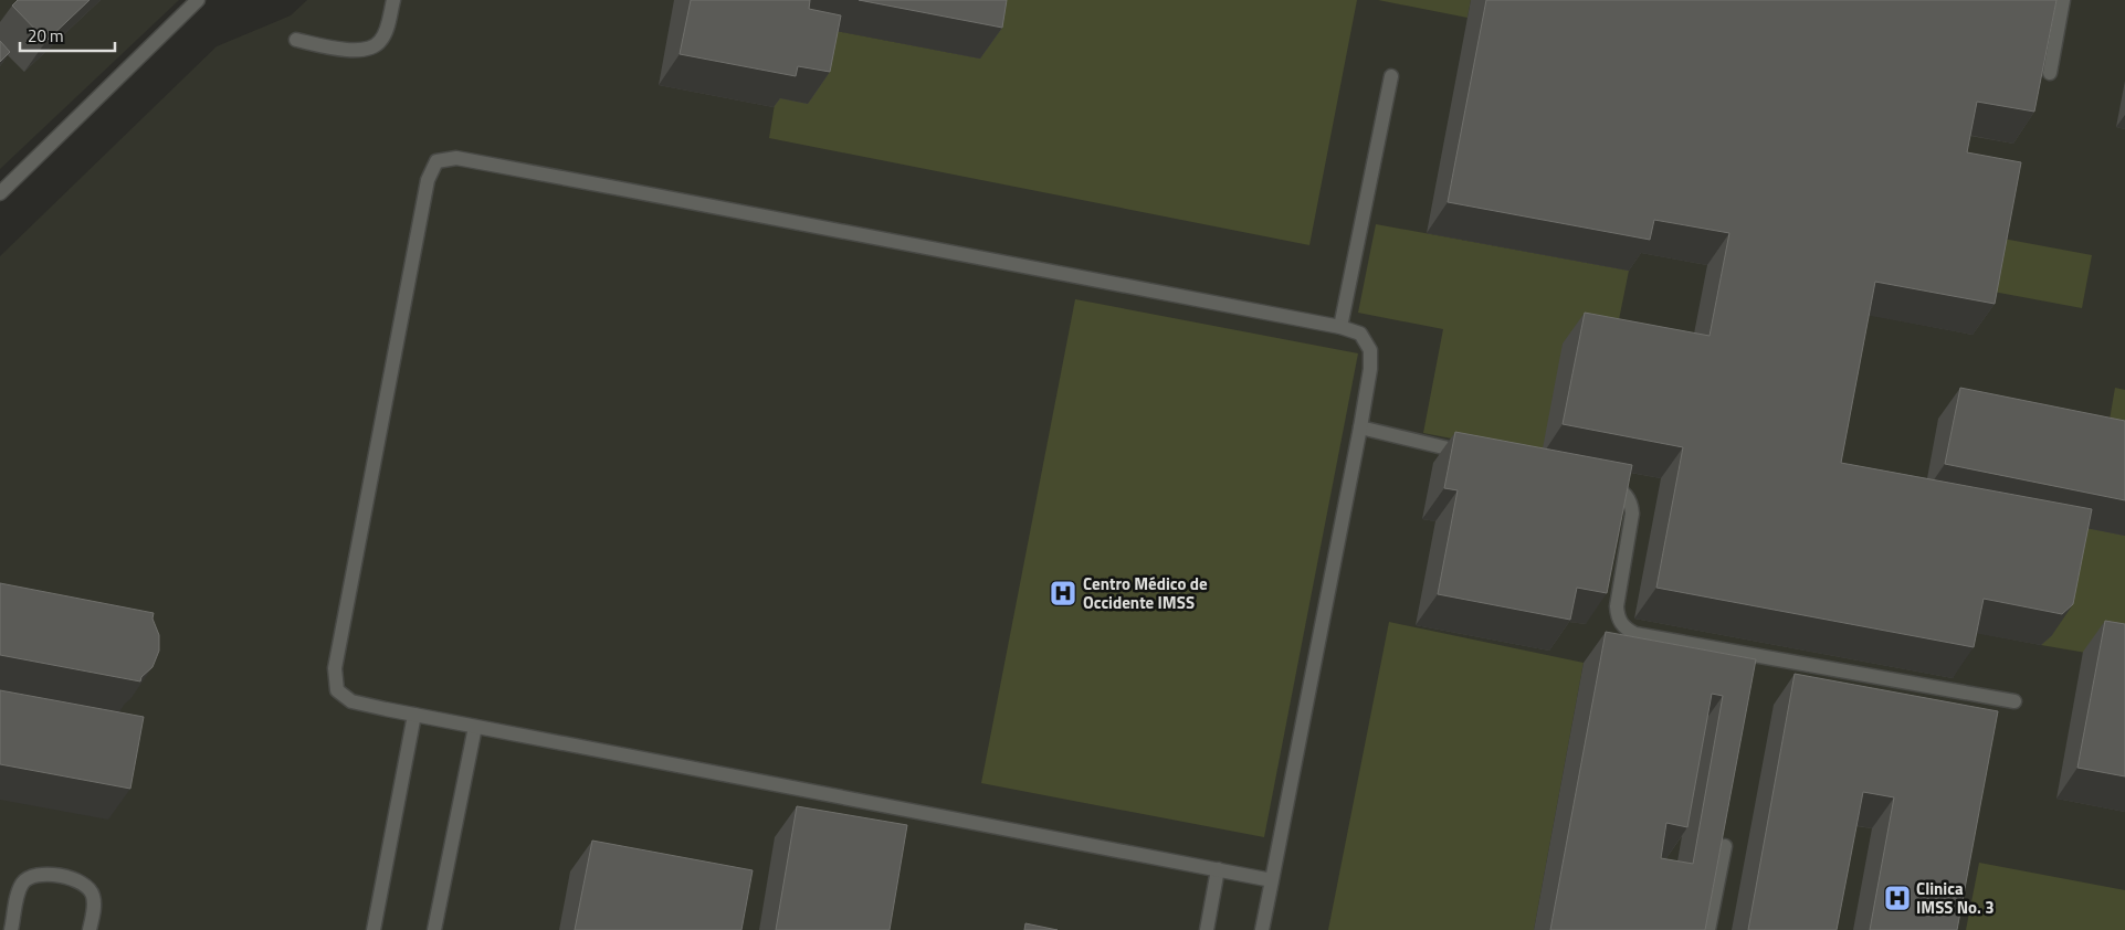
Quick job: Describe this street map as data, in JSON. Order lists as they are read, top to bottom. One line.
{"places":{"hospital":["Centro Médico de Occidente IMSS","Clinica IMSS No. 3"]},"scale_bar":"20 m"}
